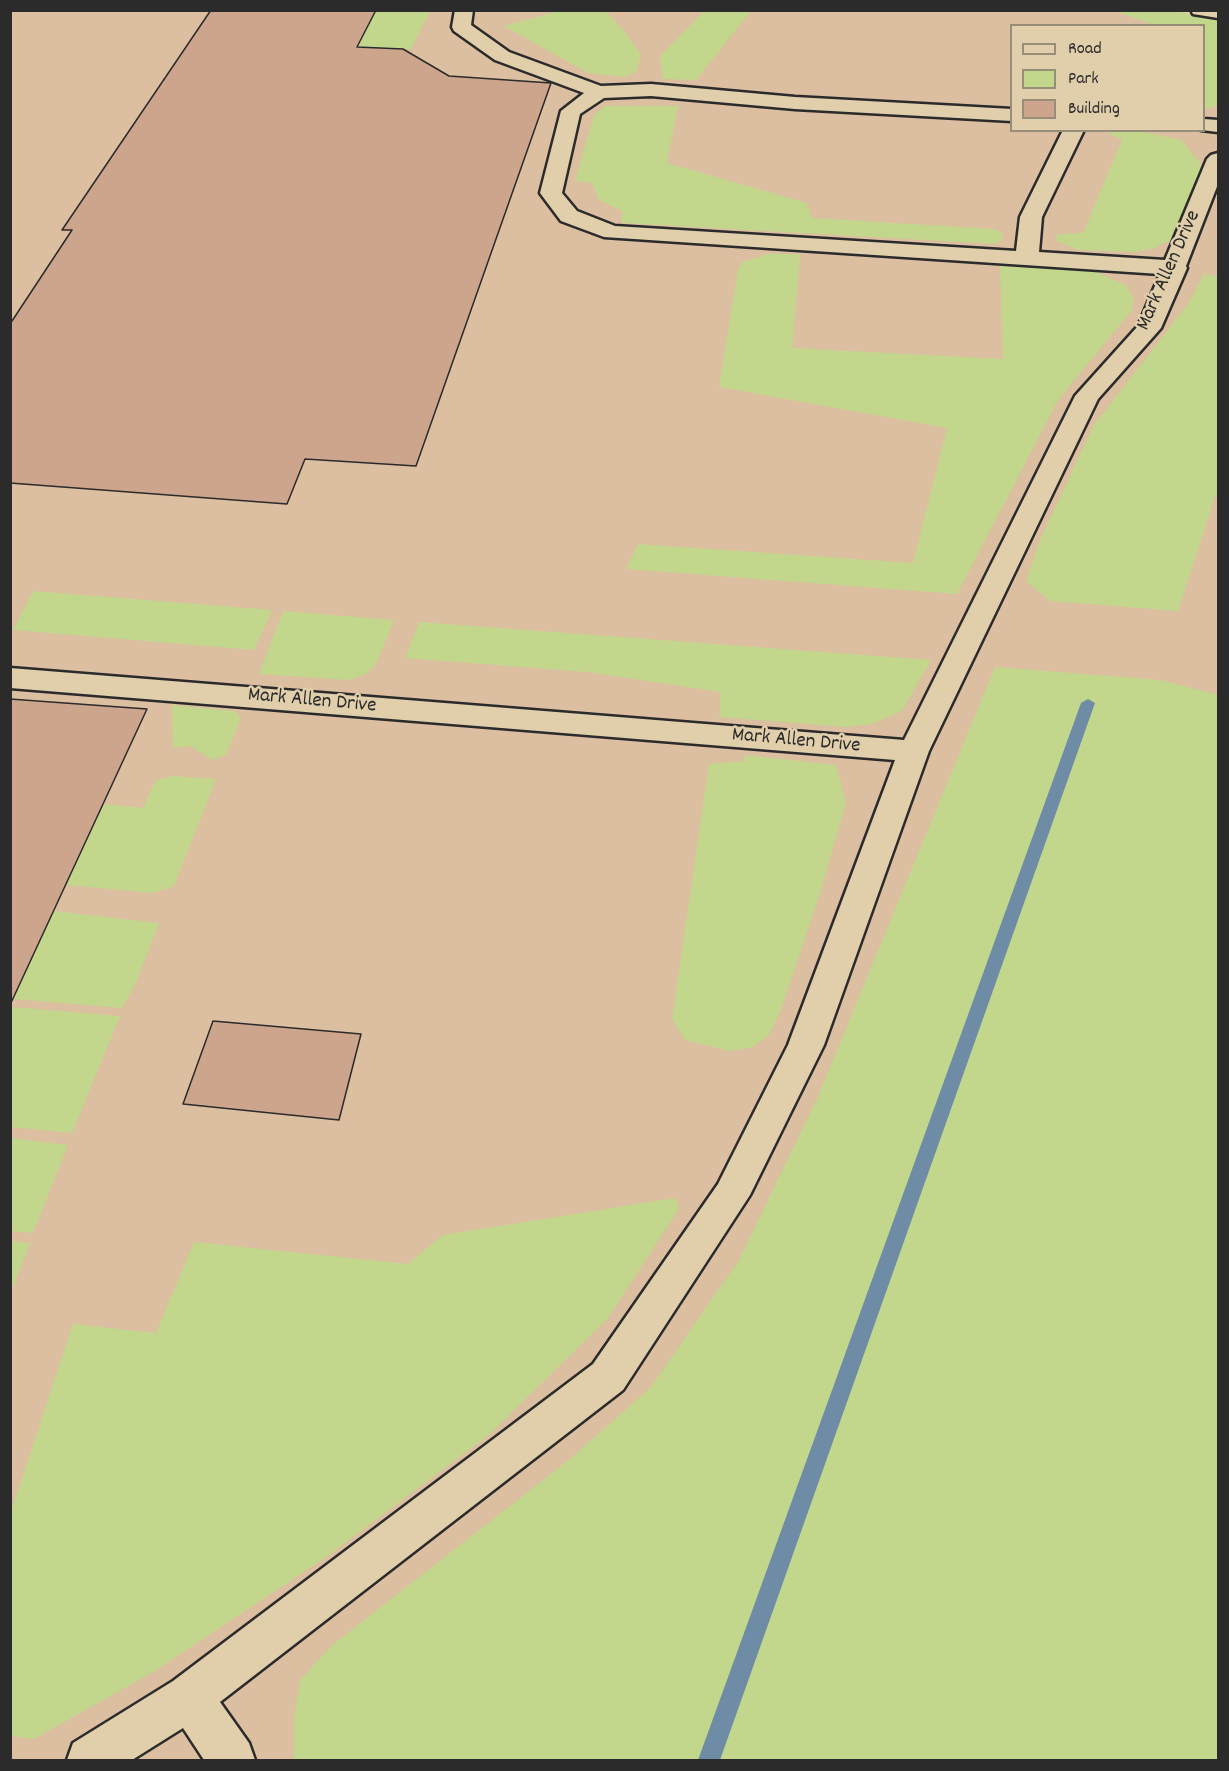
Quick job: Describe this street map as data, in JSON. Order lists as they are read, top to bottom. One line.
{"streets":{"lane":["Mark Allen Drive"]},"legend":["Road","Park","Building"]}
